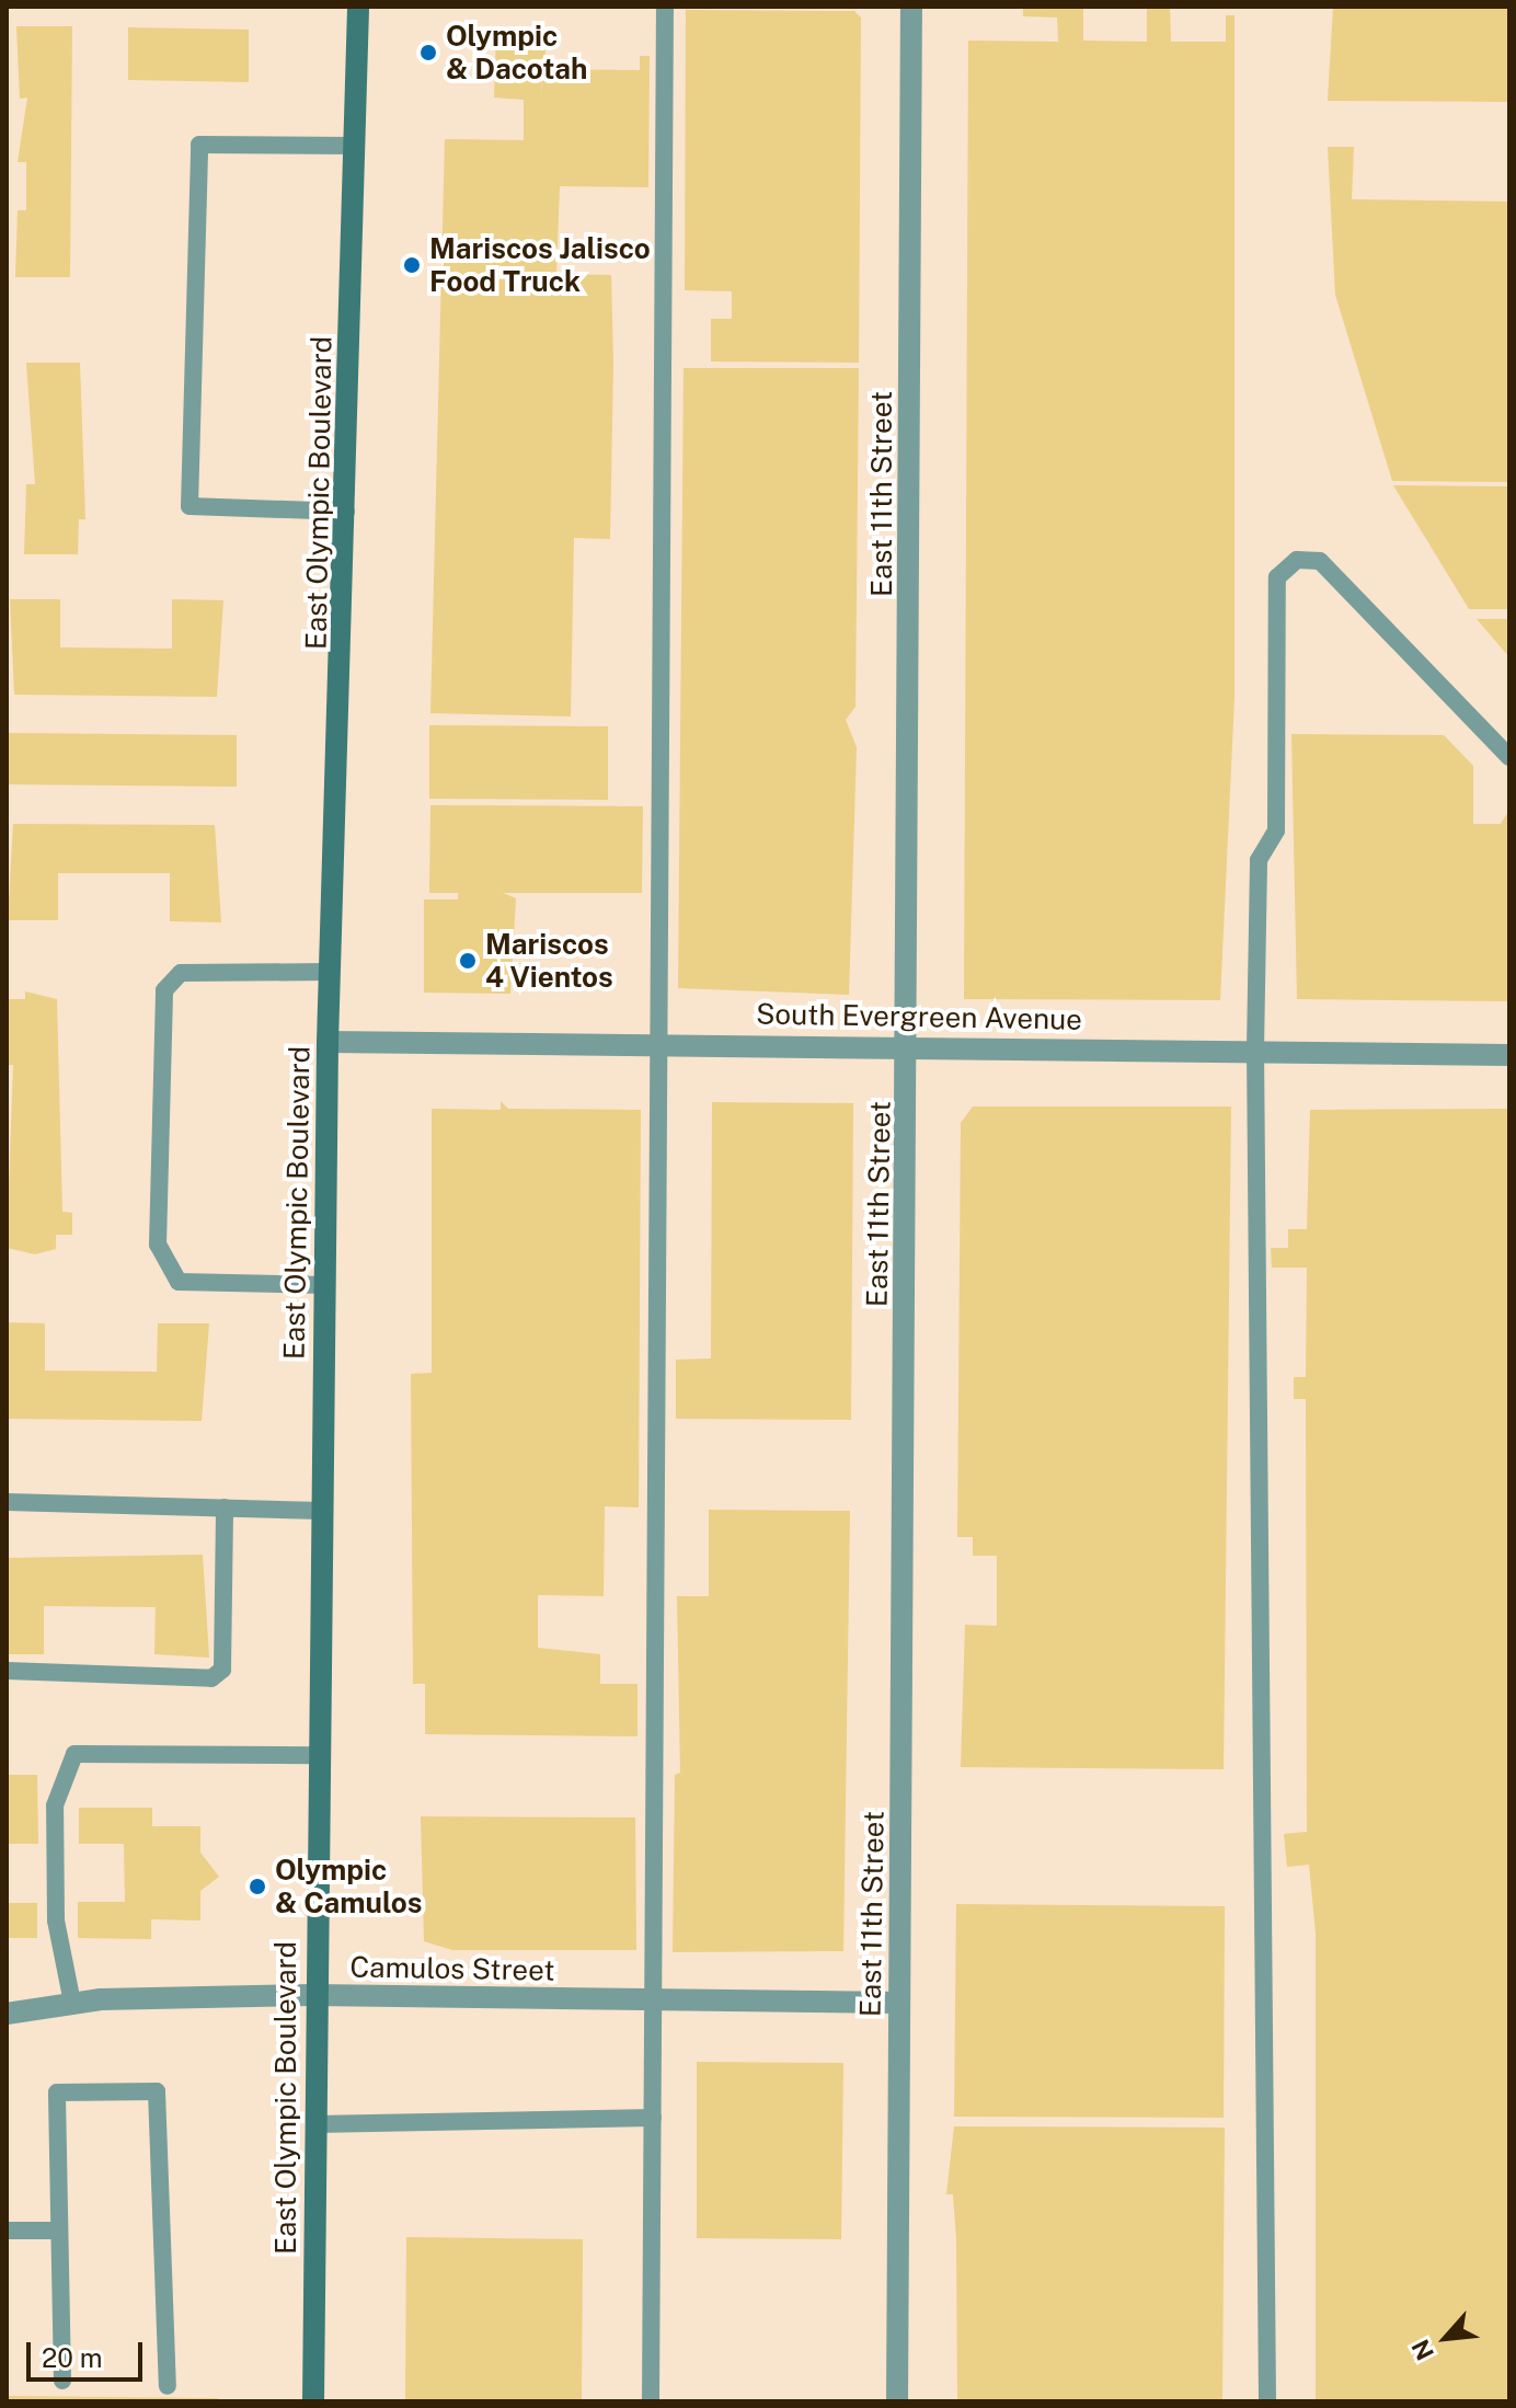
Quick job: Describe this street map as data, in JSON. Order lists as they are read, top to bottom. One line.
{"streets":{"main road":["East Olympic Boulevard"],"street":["East 11th Street","South Evergreen Avenue","Camulos Street"]},"crossings":[["East Olympic Boulevard","South Evergreen Avenue"],["East Olympic Boulevard","Camulos Street"],["East 11th Street","South Evergreen Avenue"],["East 11th Street","Camulos Street"]],"places":["Olympic & Dacotah","Mariscos Jalisco Food Truck","Mariscos 4 Vientos","Olympic & Camulos"],"scale_bar":"20 m","north":"bottom left"}
